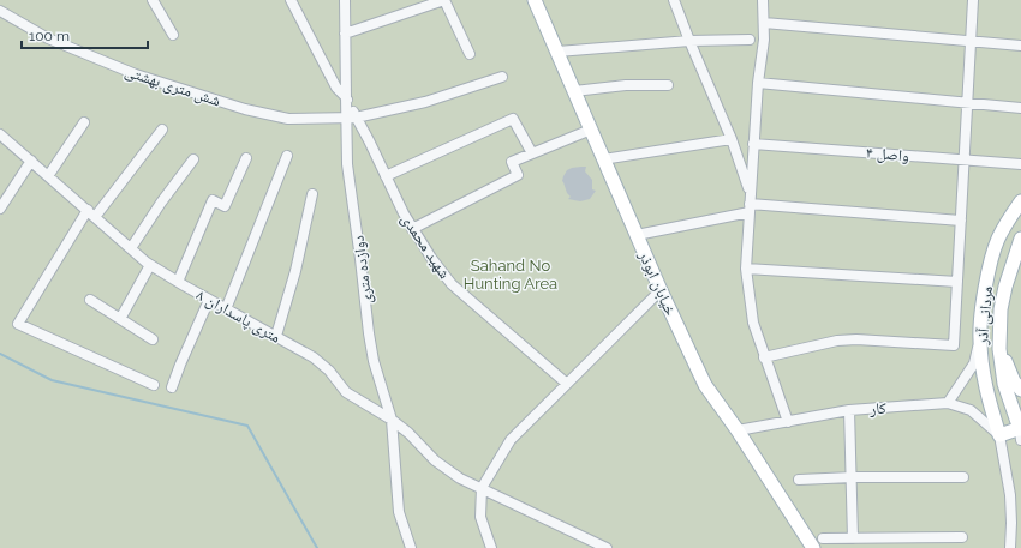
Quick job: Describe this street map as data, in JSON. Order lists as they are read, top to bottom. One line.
{"streets":{"main road":["خیابان ابوذر","مردانی آذر"],"street":["شش متری بهشتی","واصل ۴","شهید محمدی","دوازده متری","۸ متری پاسداران","کار"]},"crossings":[["شش متری بهشتی","شهید محمدی"],["شش متری بهشتی","دوازده متری"],["شهید محمدی","دوازده متری"],["دوازده متری","۸ متری پاسداران"],["خیابان ابوذر","کار"]],"parks":["Sahand No Hunting Area"],"scale_bar":"100 m"}
